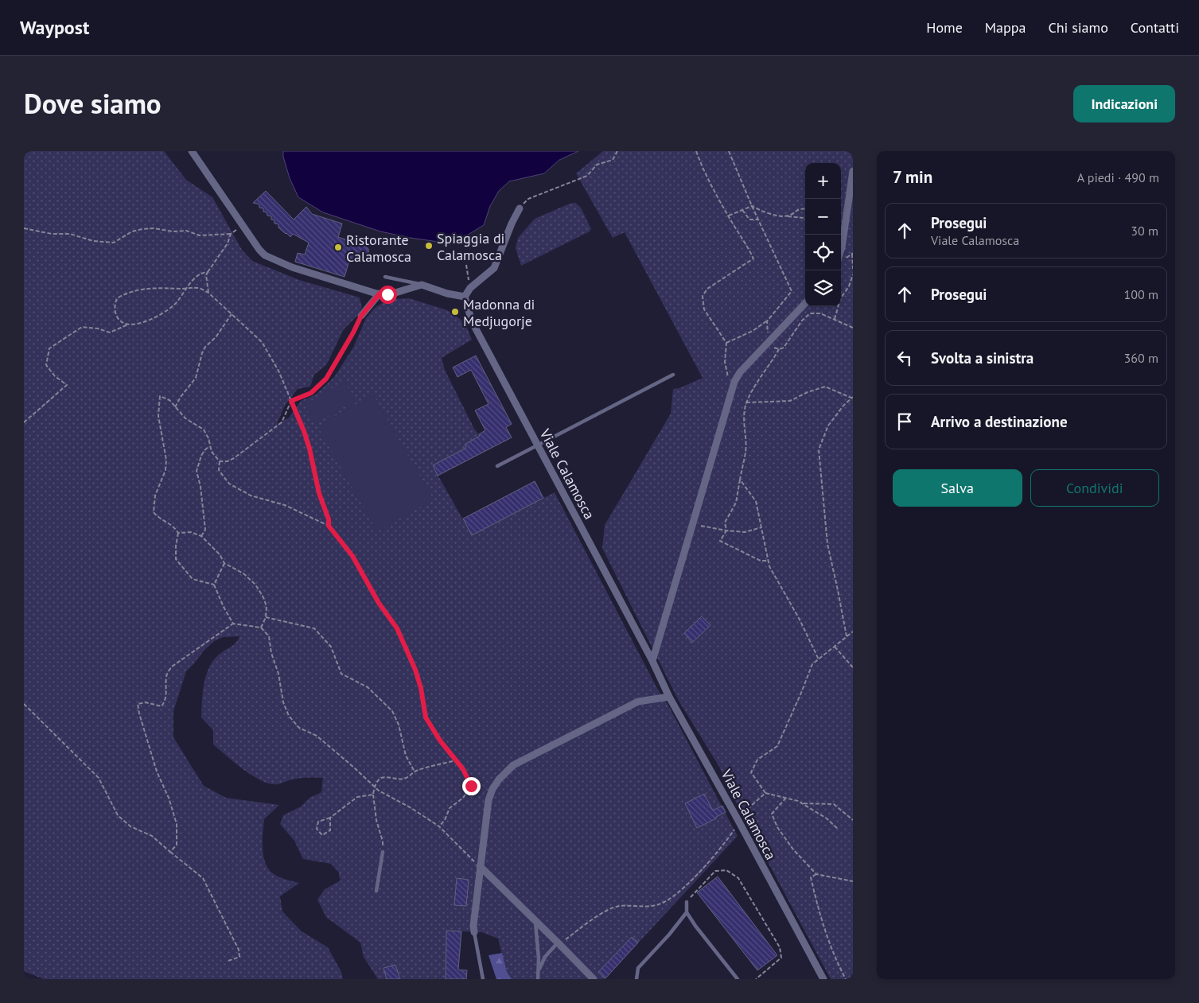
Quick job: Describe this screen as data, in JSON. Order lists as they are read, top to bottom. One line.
{"streets":{"street":["Viale Calamosca"]},"places":["Spiaggia di Calamosca","Ristorante Calamosca","Madonna di Medjugorje"],"page":{"header":"Waypost","nav":["Home","Mappa","Chi siamo","Contatti"],"title":"Dove siamo","buttons":["Indicazioni",["Salva","Condividi"]],"heading":["7 min","A piedi · 490 m"],"map_buttons":["+","−"],"list":[["Prosegui","Viale Calamosca","30 m"],["Prosegui","100 m"],["Svolta a sinistra","360 m"],"Arrivo a destinazione"]}}
